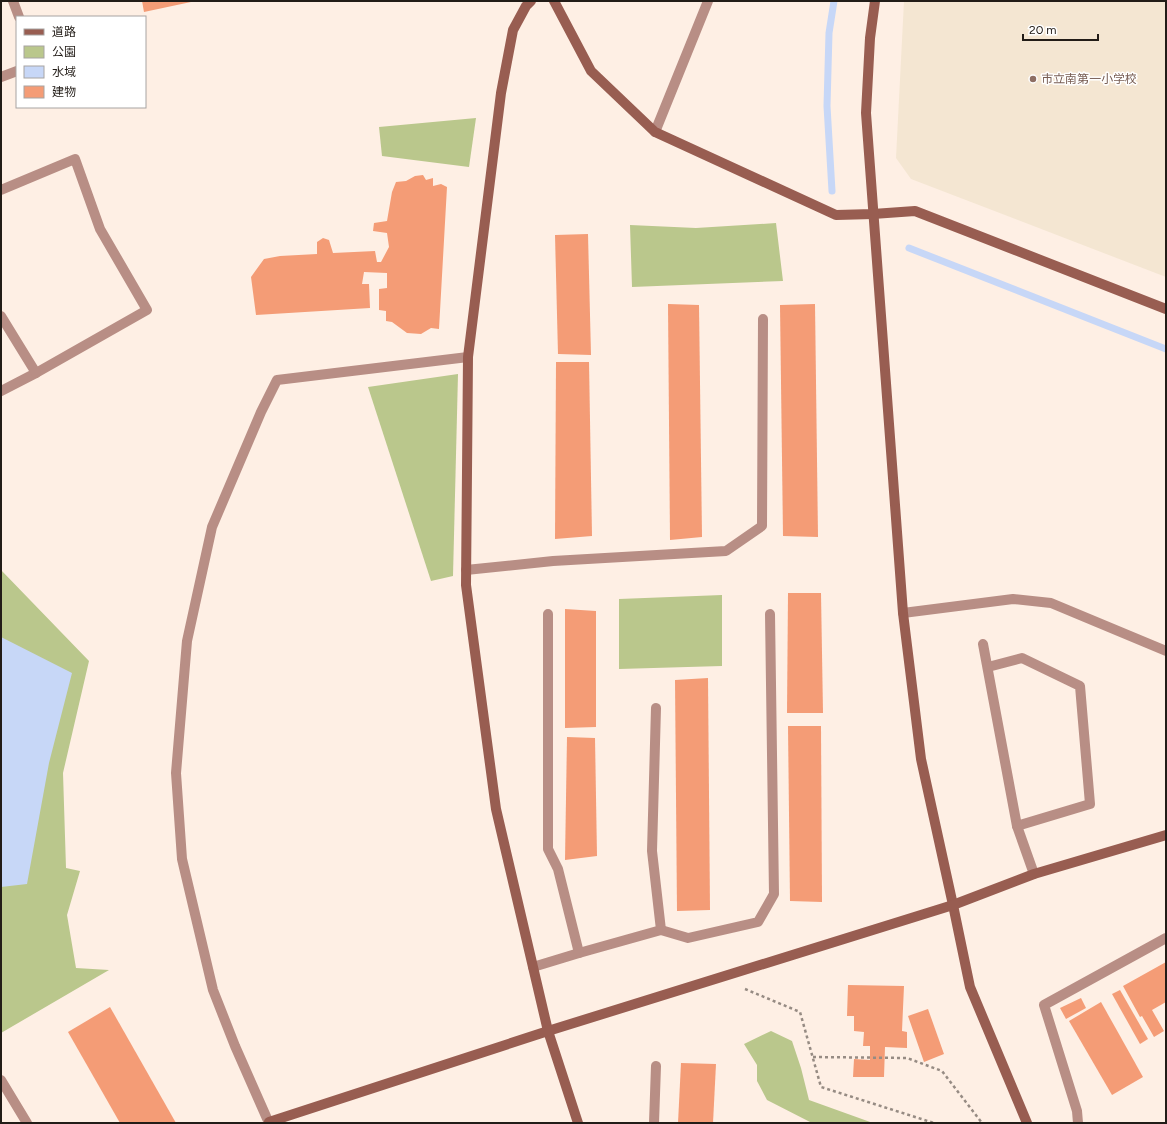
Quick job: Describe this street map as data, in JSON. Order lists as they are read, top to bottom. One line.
{"places":["市立南第一小学校"],"legend":["道路","公園","水域","建物"],"scale_bar":"20 m"}
